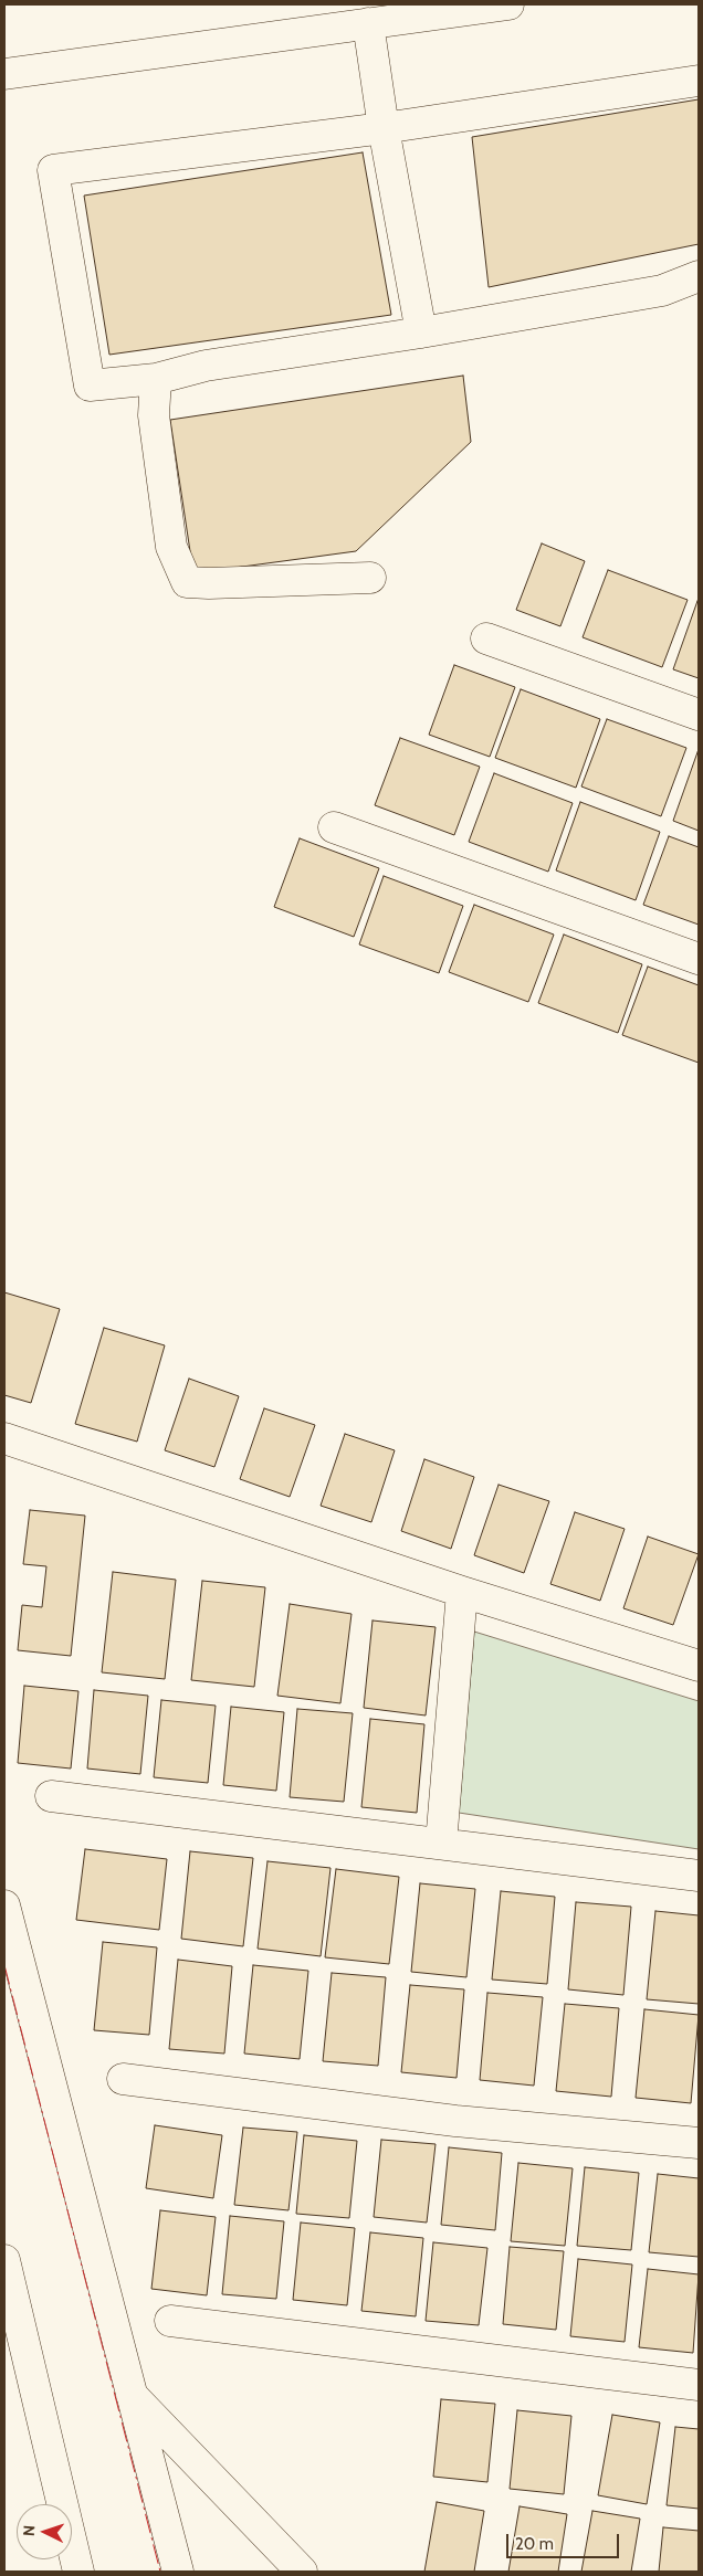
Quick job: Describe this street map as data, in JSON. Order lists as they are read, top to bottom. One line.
{"scale_bar":"20 m","north":"left"}
